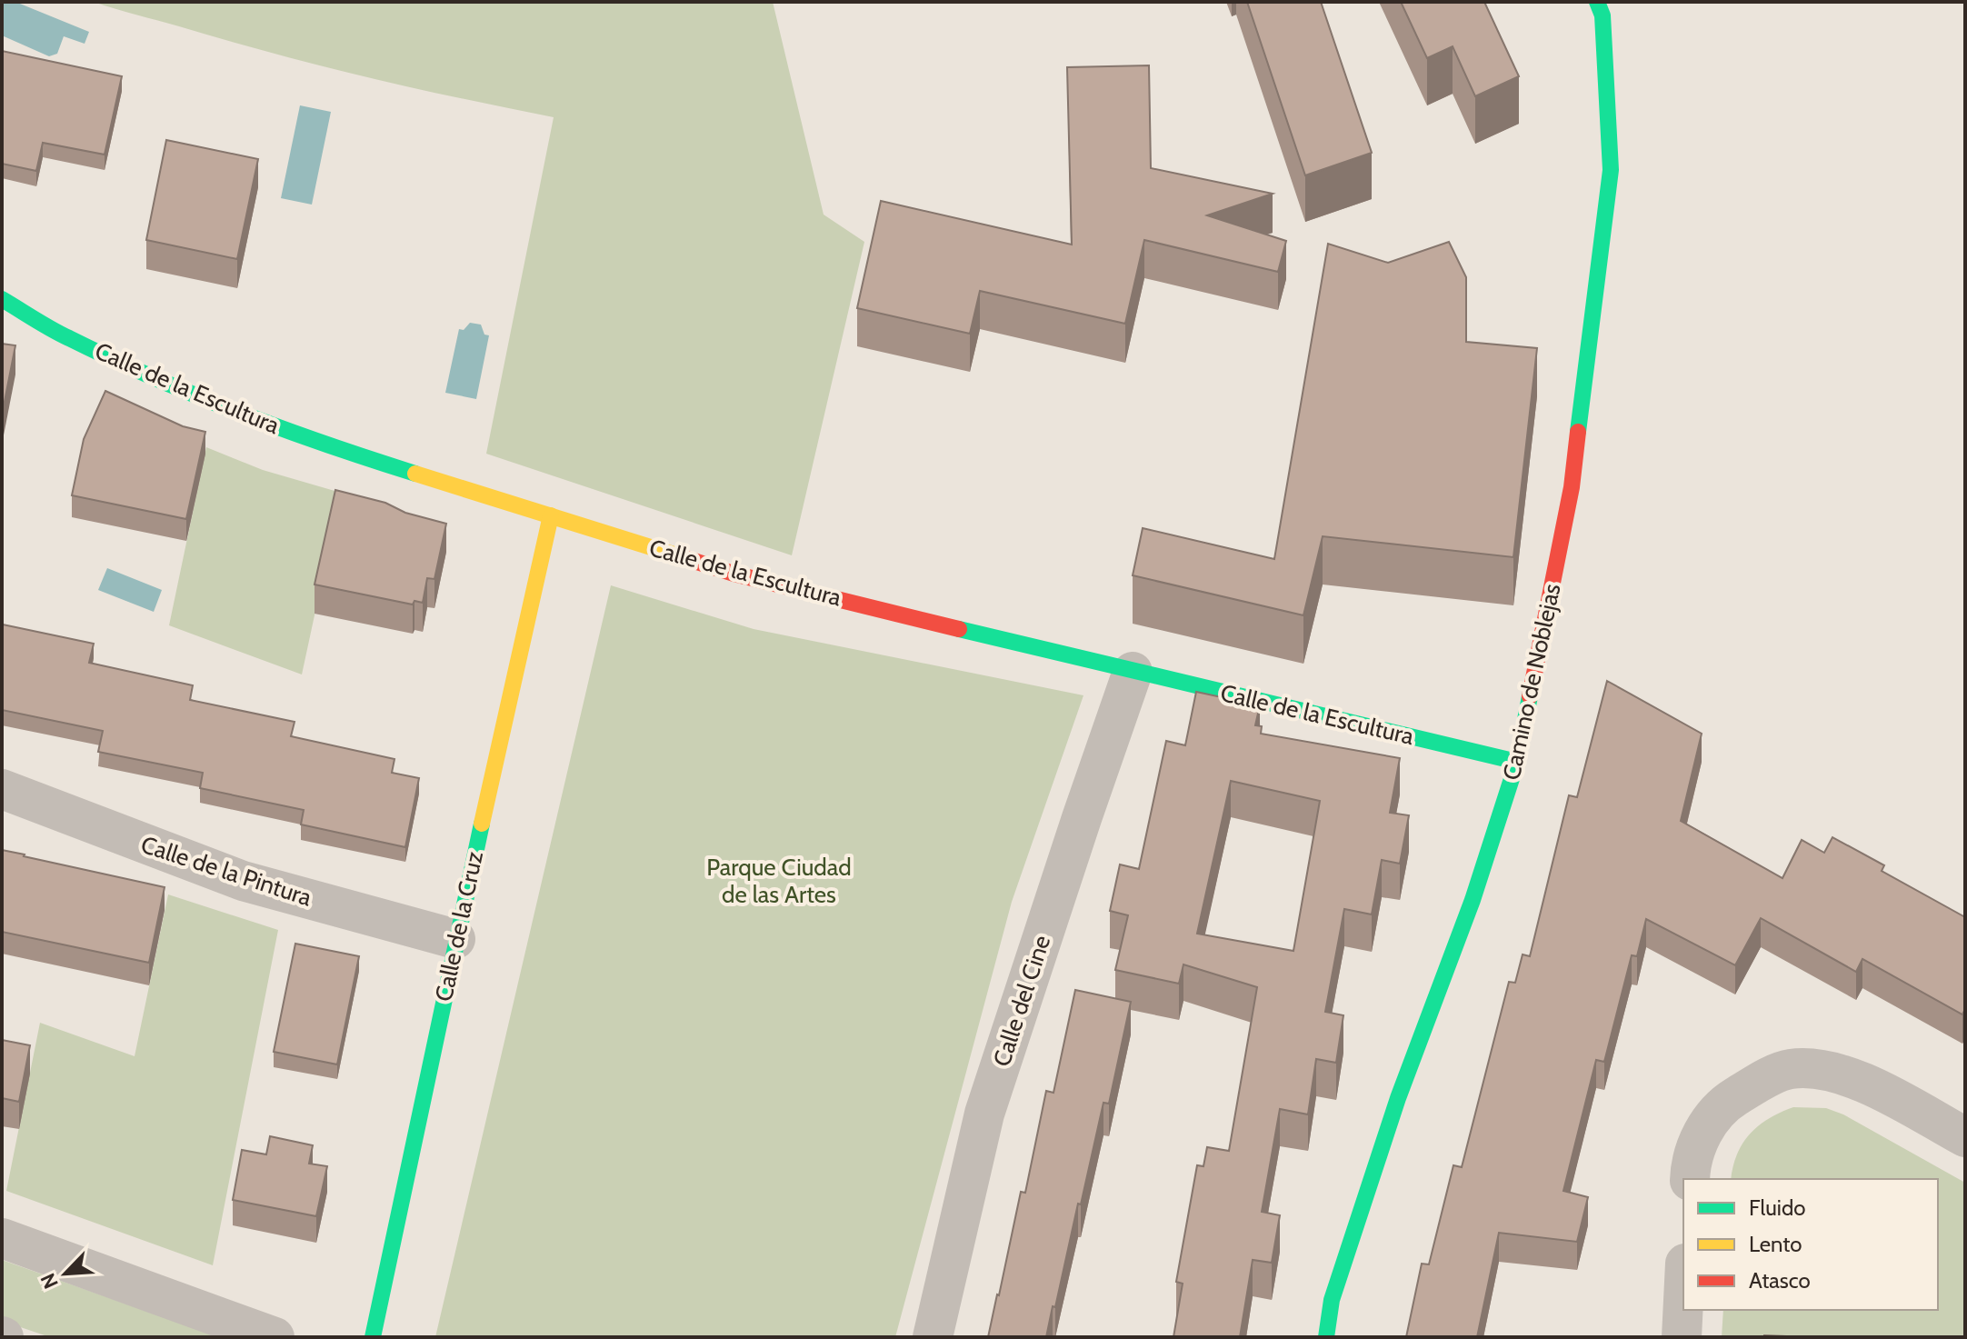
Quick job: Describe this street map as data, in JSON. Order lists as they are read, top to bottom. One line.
{"streets":{"street":["Calle de la Escultura","Camino de Noblejas","Calle de la Pintura","Calle de la Cruz","Calle del Cine"]},"crossings":[["Calle de la Escultura","Camino de Noblejas"],["Calle de la Escultura","Calle de la Cruz"],["Calle de la Escultura","Calle del Cine"],["Calle de la Pintura","Calle de la Cruz"]],"parks":["Parque Ciudad de las Artes"],"legend":["Fluido","Lento","Atasco"],"north":"bottom left"}
